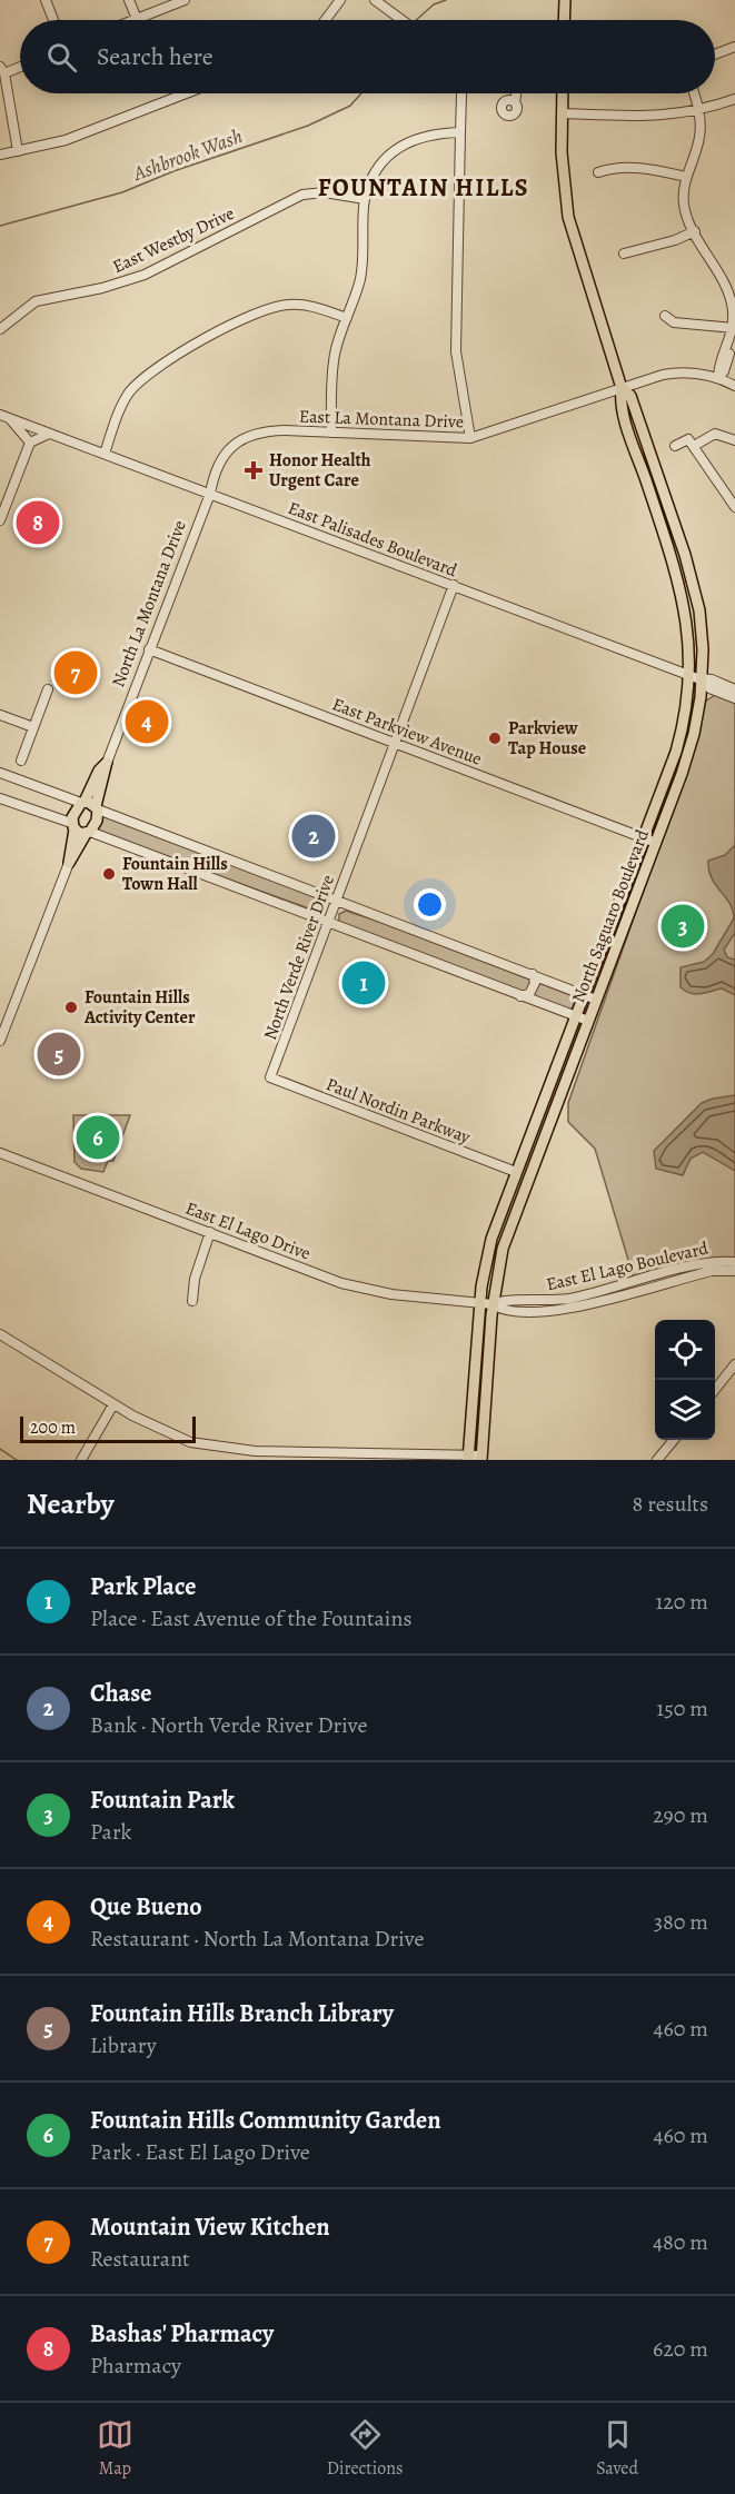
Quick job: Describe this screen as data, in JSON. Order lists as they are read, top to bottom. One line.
{"streets":{"main road":["North La Montana Drive","North Saguaro Boulevard"],"street":["East Westby Drive","East La Montana Drive","East Palisades Boulevard","East Parkview Avenue","North Verde River Drive","Paul Nordin Parkway","East El Lago Drive","East El Lago Boulevard"]},"crossings":[["East La Montana Drive","East Palisades Boulevard"],["East La Montana Drive","North La Montana Drive"],["East La Montana Drive","North Saguaro Boulevard"],["East Palisades Boulevard","North La Montana Drive"],["East Palisades Boulevard","North Saguaro Boulevard"],["East Palisades Boulevard","North Verde River Drive"],["North La Montana Drive","East Parkview Avenue"],["East Parkview Avenue","North Saguaro Boulevard"],["East Parkview Avenue","North Verde River Drive"],["North Saguaro Boulevard","Paul Nordin Parkway"],["North Saguaro Boulevard","East El Lago Drive"],["North Verde River Drive","Paul Nordin Parkway"],["East El Lago Drive","East El Lago Boulevard"]],"districts":["FOUNTAIN HILLS"],"water":["Ashbrook Wash"],"places":{"health":["Honor Health Urgent Care"],"other":["Parkview Tap House","Fountain Hills Town Hall","Fountain Hills Activity Center"]},"scale_bar":"200 m","page":{"search":"Search here","pins":["8","7","4","2","3","1","5","6"],"scale":"200 m","heading":["Nearby","8 results"],"list":[{"mark":"1","name":"Park Place","note":"Place · East Avenue of the Fountains","value":"120 m"},{"mark":"2","name":"Chase","note":"Bank · North Verde River Drive","value":"150 m"},{"mark":"3","name":"Fountain Park","note":"Park","value":"290 m"},{"mark":"4","name":"Que Bueno","note":"Restaurant · North La Montana Drive","value":"380 m"},{"mark":"5","name":"Fountain Hills Branch Library","note":"Library","value":"460 m"},{"mark":"6","name":"Fountain Hills Community Garden","note":"Park · East El Lago Drive","value":"460 m"},{"mark":"7","name":"Mountain View Kitchen","note":"Restaurant","value":"480 m"},{"mark":"8","name":"Bashas' Pharmacy","note":"Pharmacy","value":"620 m"}],"nav":["Map","Directions","Saved"]}}
